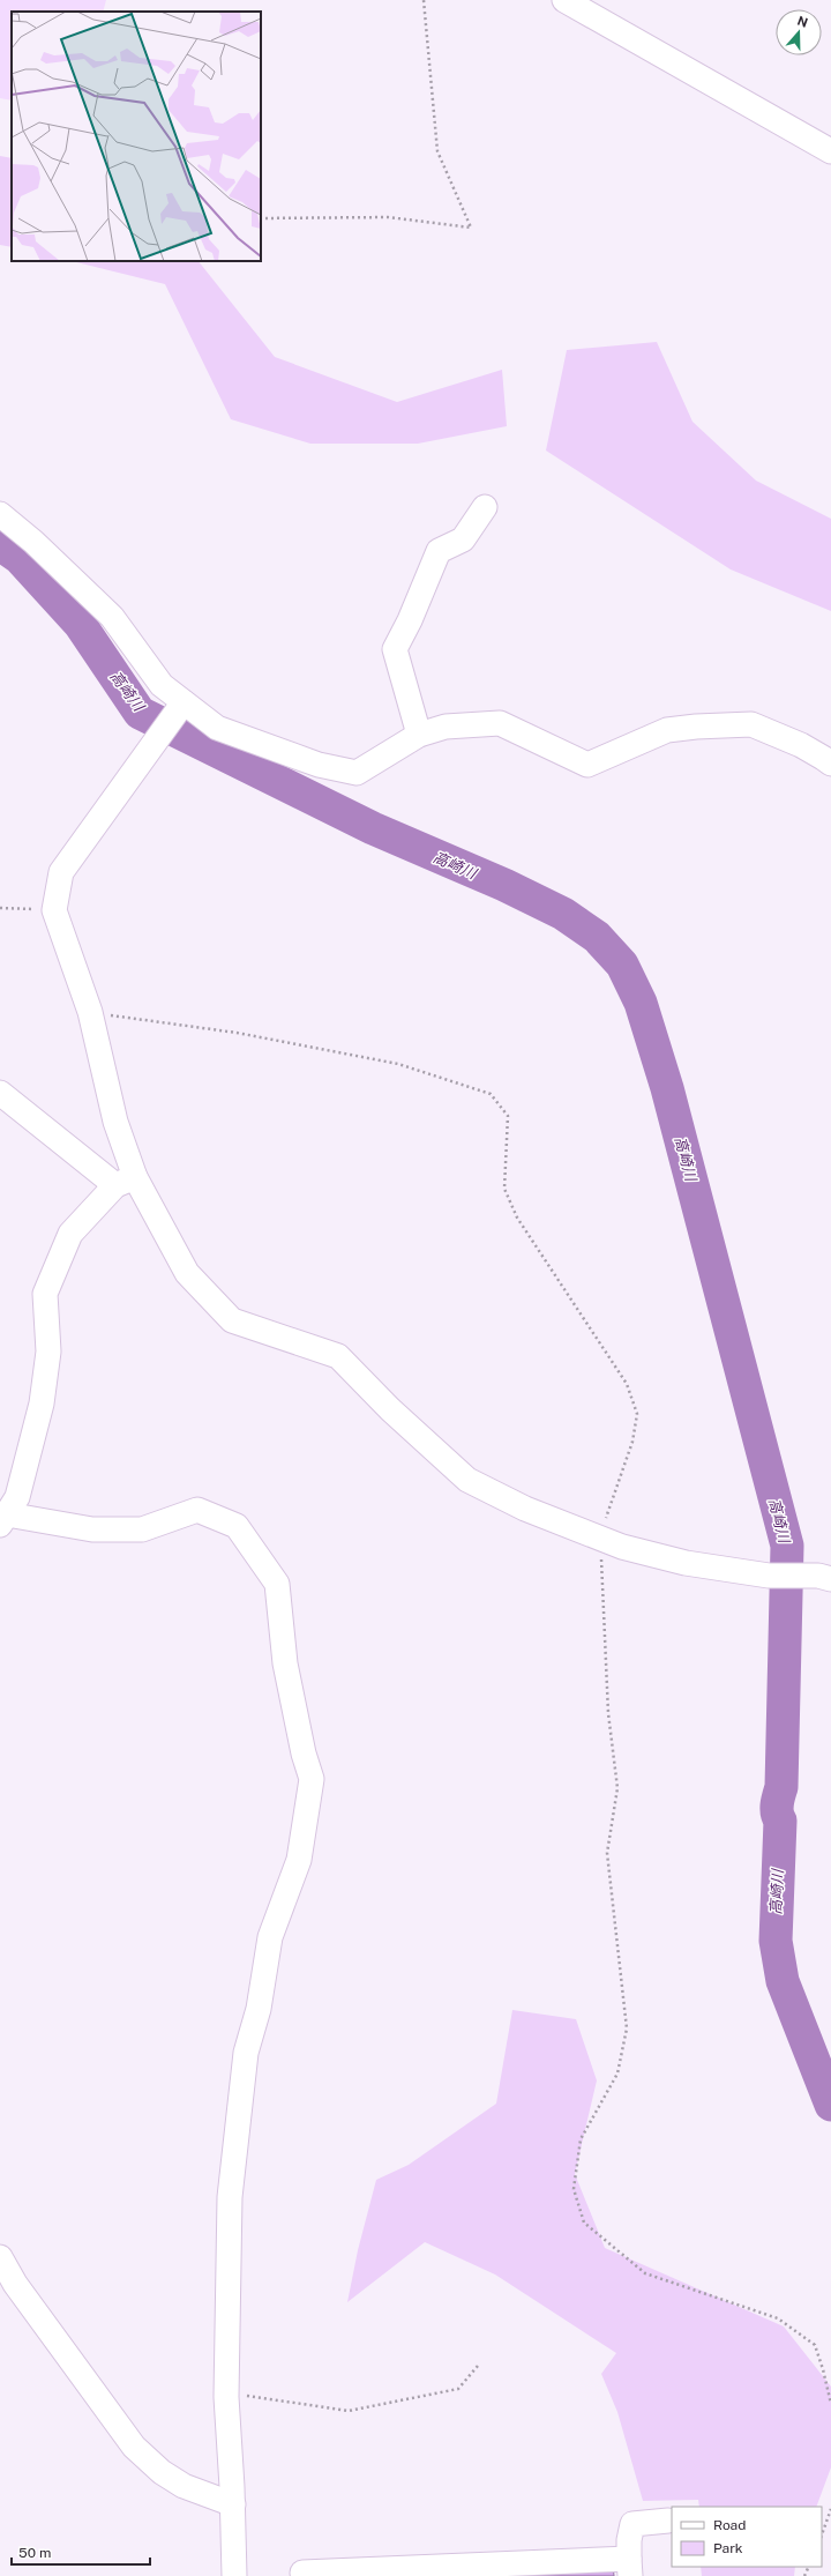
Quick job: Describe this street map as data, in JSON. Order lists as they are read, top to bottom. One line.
{"water":["高崎川"],"legend":["Road","Park"],"scale_bar":"50 m","north":"top"}
